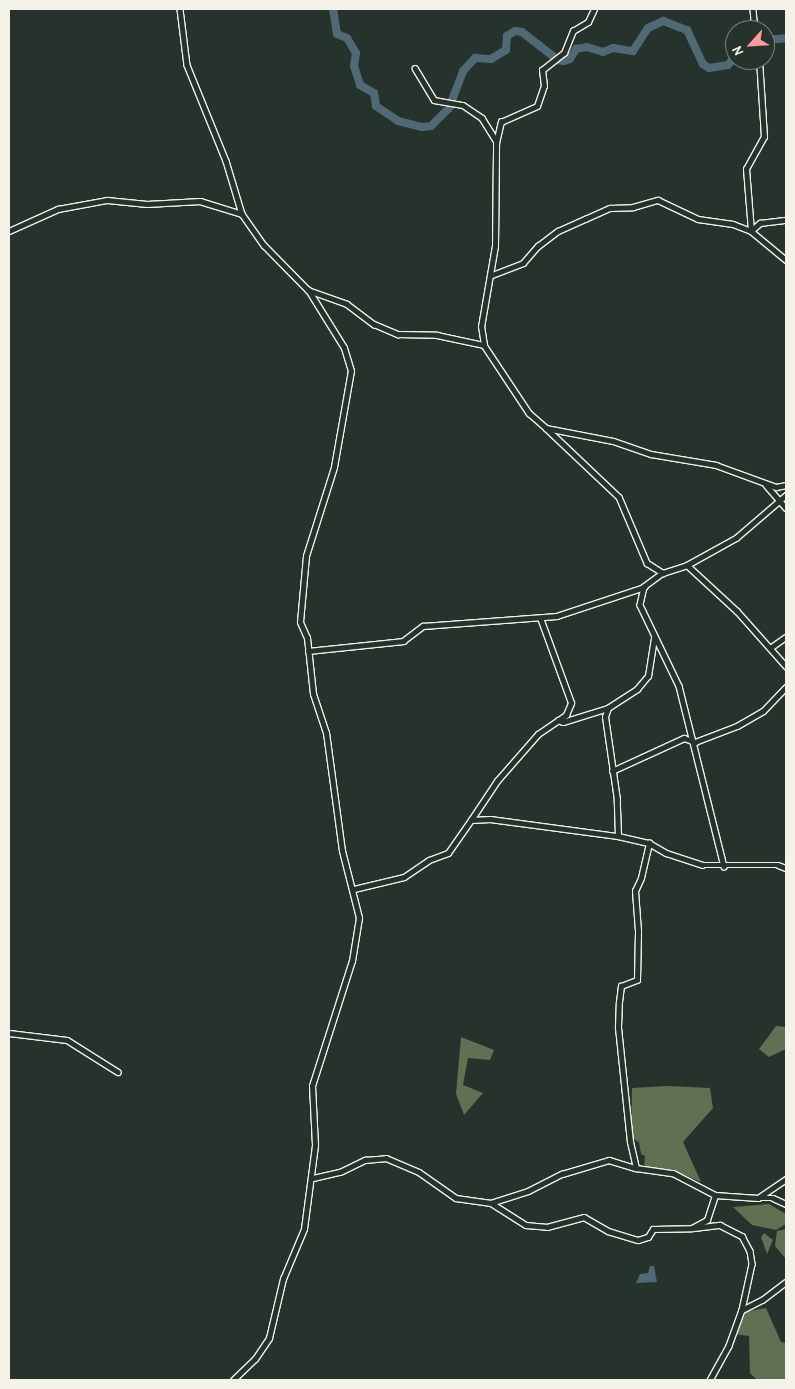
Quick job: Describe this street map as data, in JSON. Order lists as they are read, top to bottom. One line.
{"north":"bottom left"}
